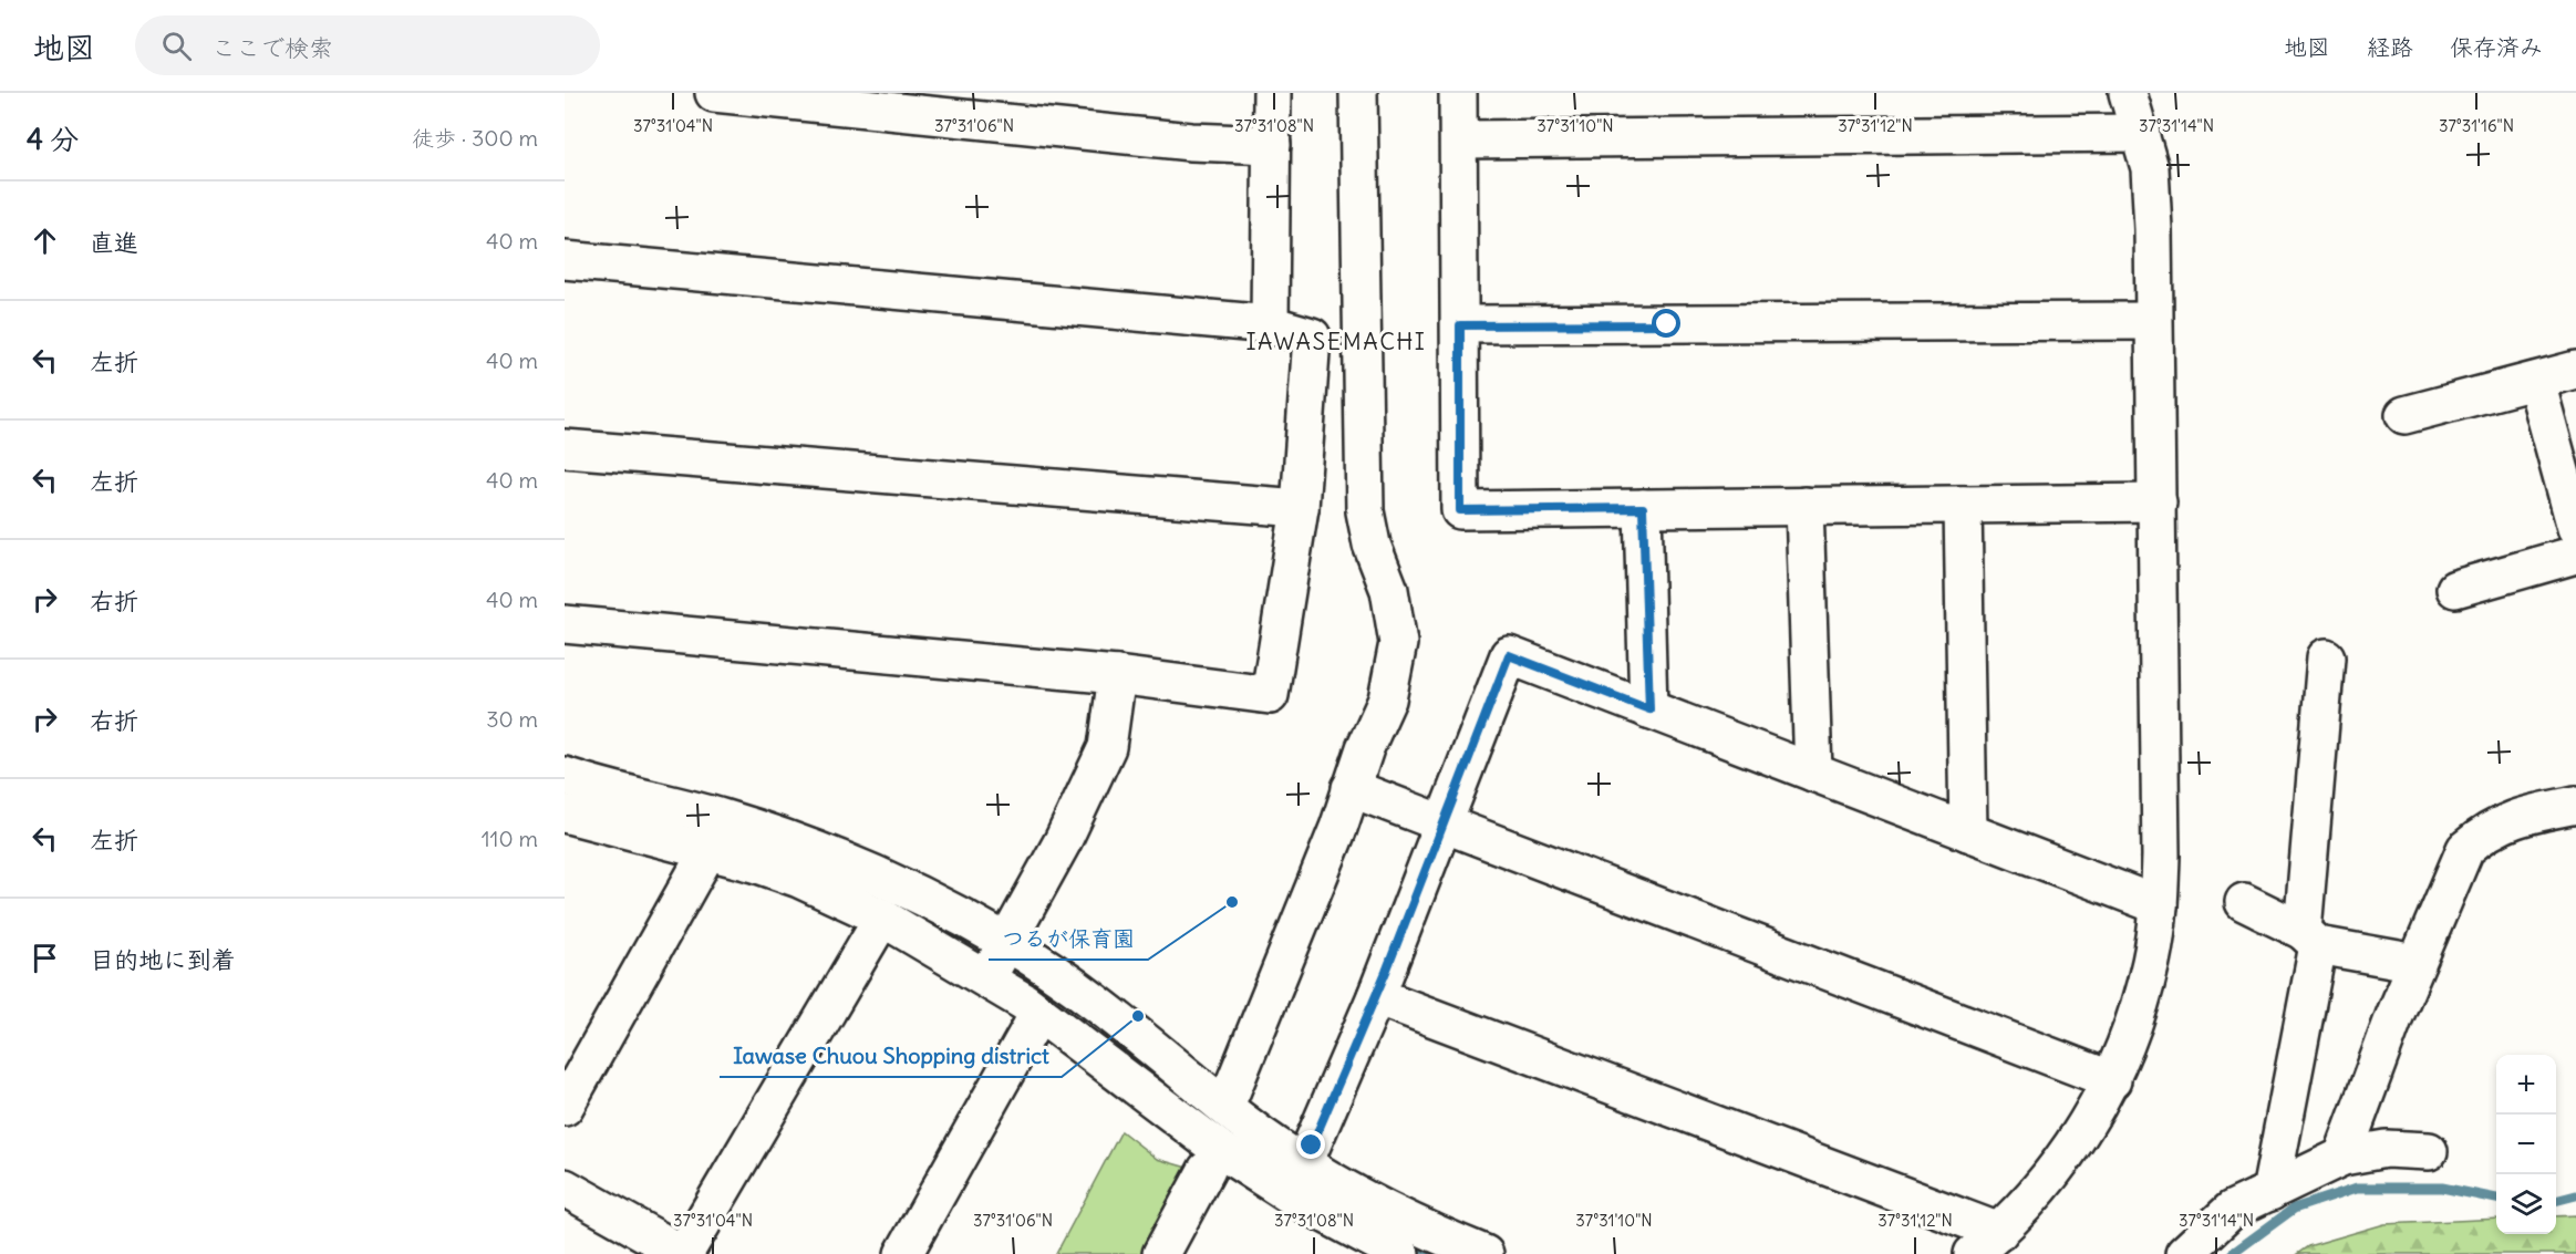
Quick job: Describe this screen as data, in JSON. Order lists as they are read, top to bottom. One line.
{"districts":["IAWASEMACHI"],"places":["つるが保育園","Iawase Chuou Shopping district"],"page":{"header":"地図","search":"ここで検索","nav":["地図","経路","保存済み"],"heading":["4 分","徒歩 · 300 m"],"list":[["直進","40 m"],["左折","40 m"],["左折","40 m"],["右折","40 m"],["右折","30 m"],["左折","110 m"],"目的地に到着"],"map_buttons":["+","−"]},"coordinates":["37°31'04\"N","37°31'06\"N","37°31'08\"N","37°31'10\"N","37°31'12\"N","37°31'14\"N","37°31'16\"N"]}
